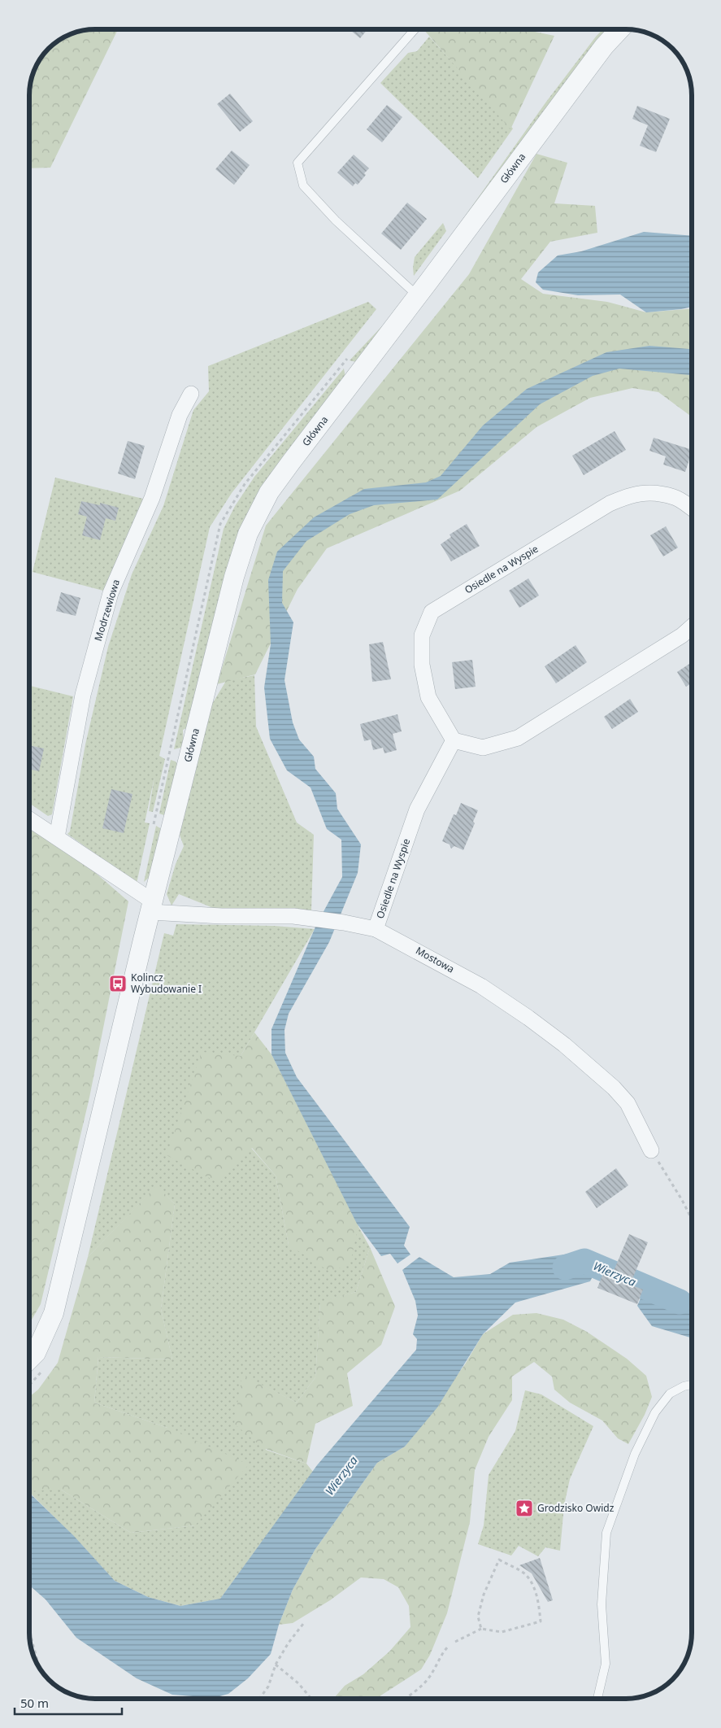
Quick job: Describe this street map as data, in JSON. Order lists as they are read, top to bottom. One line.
{"streets":{"street":["Główna","Osiedle na Wyspie","Modrzewiowa","Mostowa"]},"crossings":[["Główna","Mostowa"],["Osiedle na Wyspie","Mostowa"]],"water":["Wierzyca"],"places":{"bus stop":["Kolincz Wybudowanie I"],"place":["Grodzisko Owidz"]},"scale_bar":"50 m"}
